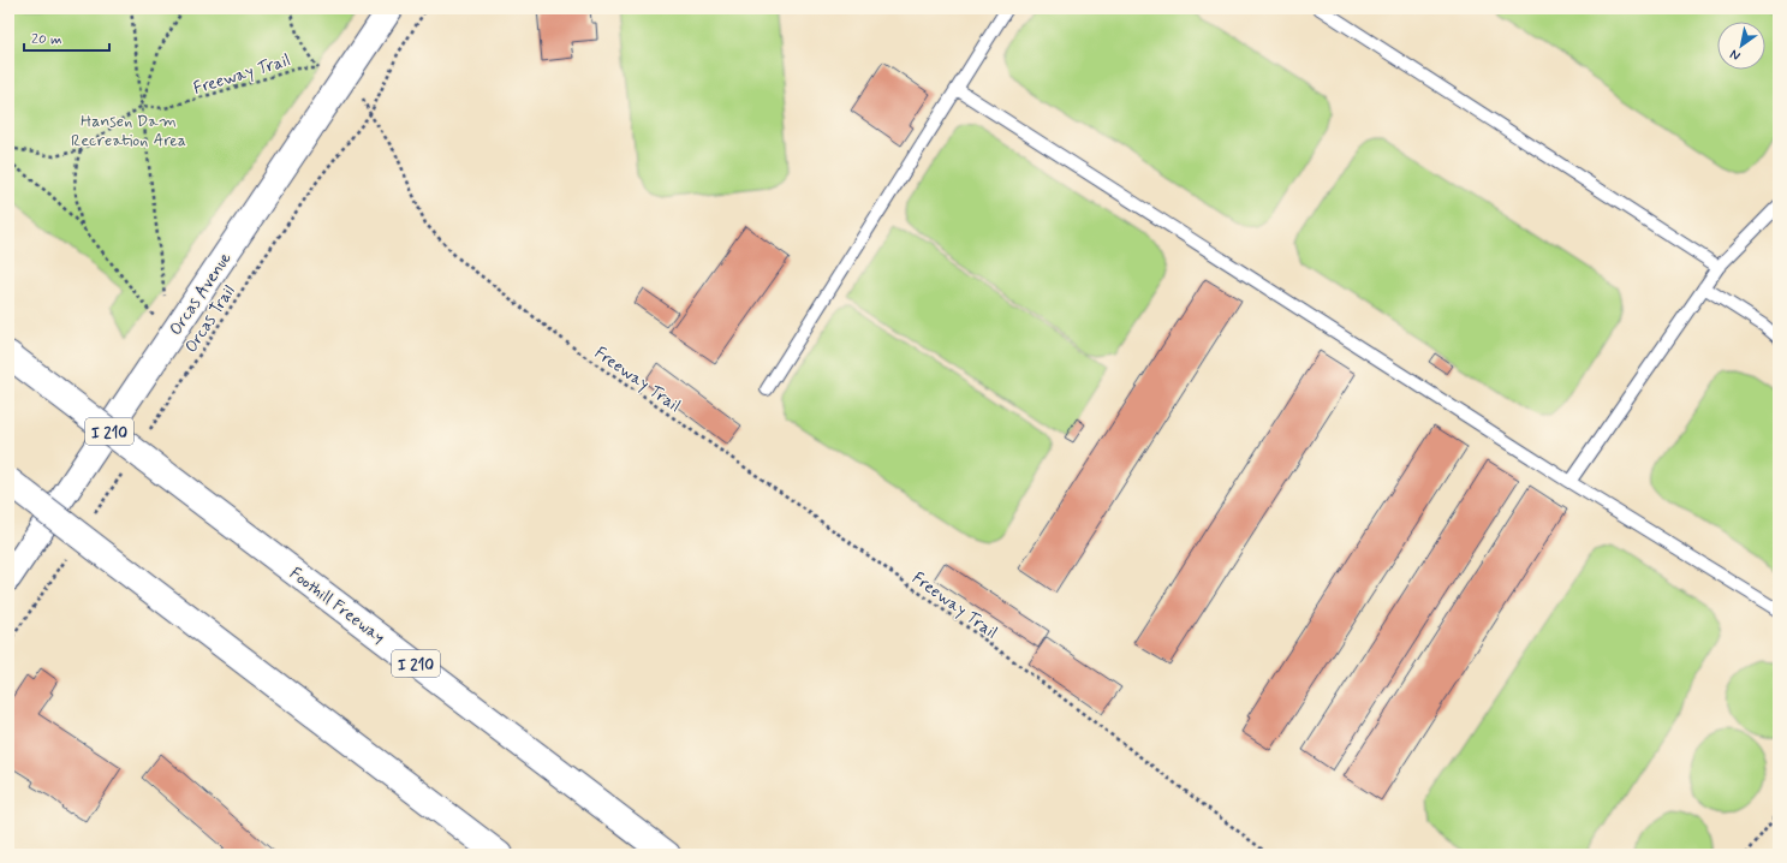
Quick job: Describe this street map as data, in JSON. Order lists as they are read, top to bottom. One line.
{"streets":{"highway":["I 210","Foothill Freeway"],"street":["Orcas Avenue"],"path":["Freeway Trail","Orcas Trail"]},"crossings":[["Freeway Trail","Orcas Avenue"],["Freeway Trail","Orcas Trail"]],"parks":["Hansen Dam Recreation Area"],"scale_bar":"20 m","north":"bottom left"}
